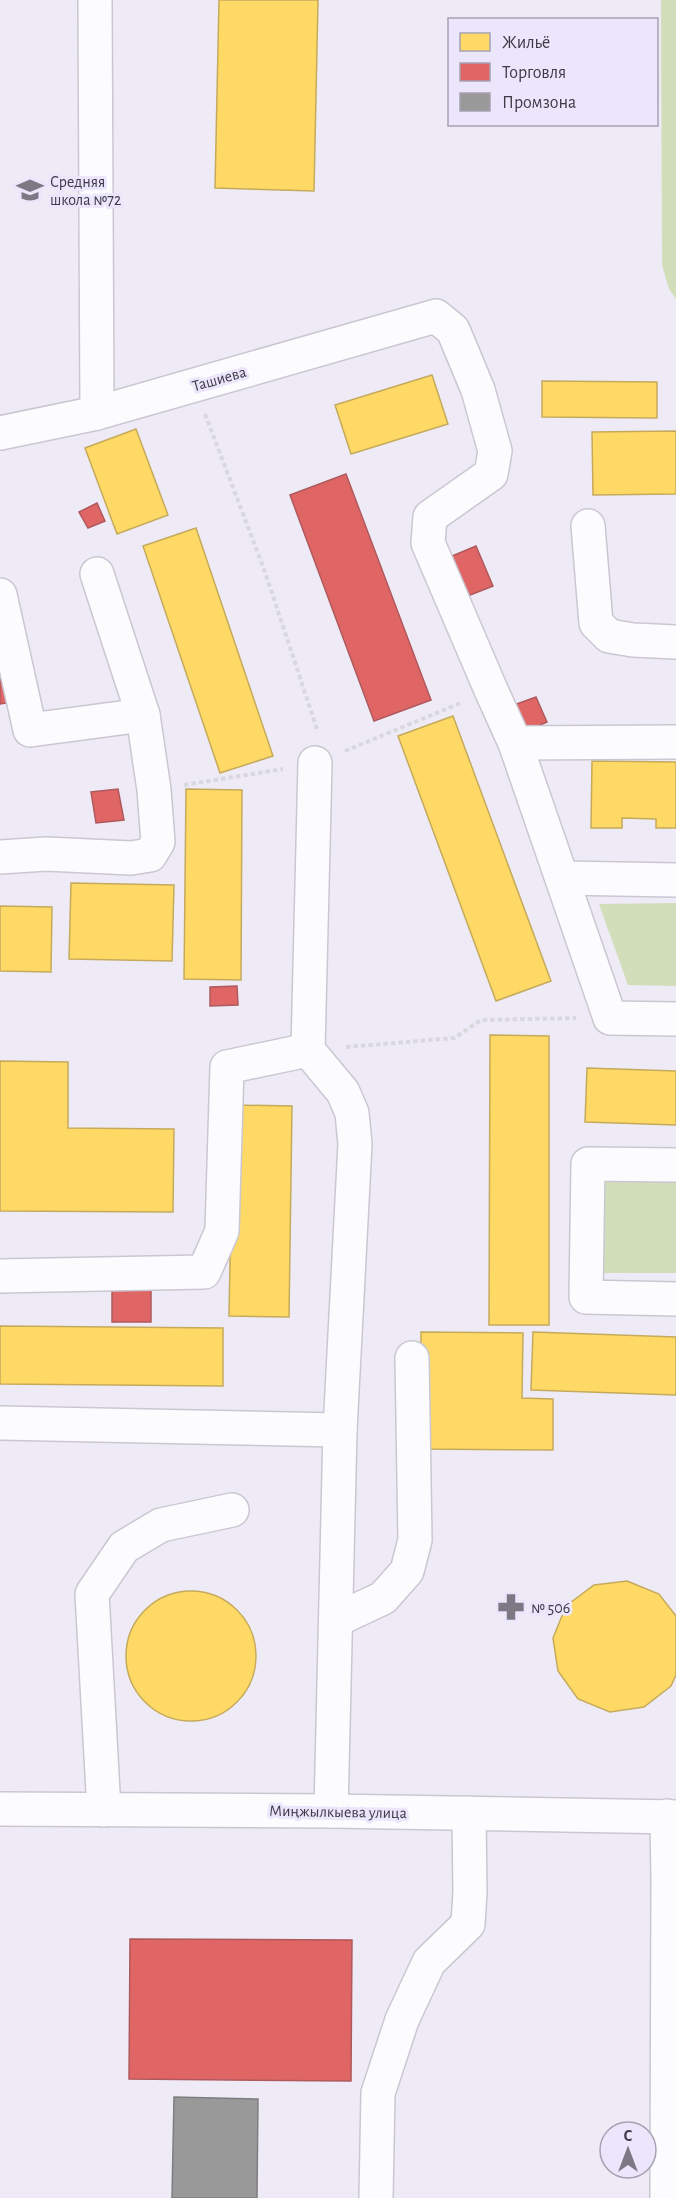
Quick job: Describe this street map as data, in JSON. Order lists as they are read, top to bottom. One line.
{"streets":{"street":["Ташиева","Миңжылкыева улица"]},"places":{"school or university":["Средняя школа №72"],"pharmacy":["№ 506"]},"legend":["Жильё","Торговля","Промзона"],"north":"top"}
